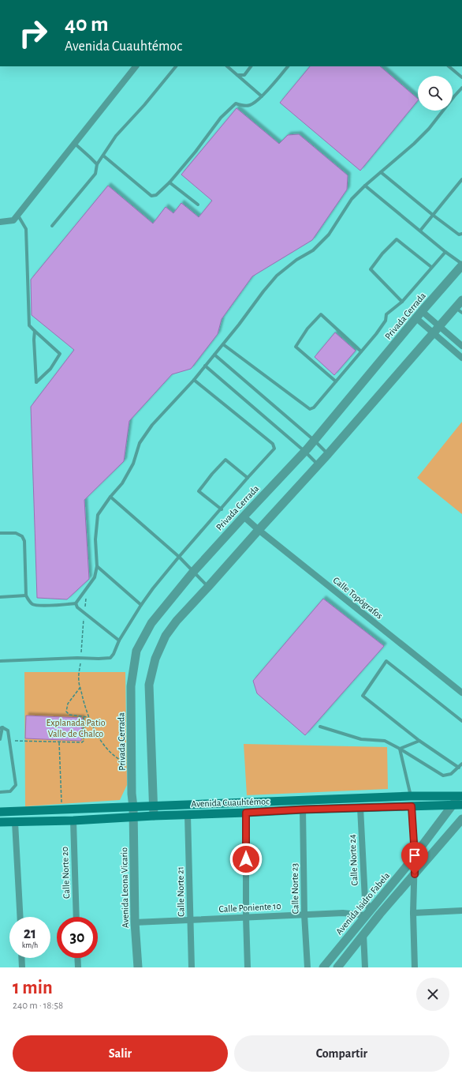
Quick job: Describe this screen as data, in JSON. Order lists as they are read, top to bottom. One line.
{"streets":{"main road":["Avenida Cuauhtémoc"],"street":["Privada Cerrada","Calle Topógrafos","Calle Norte 24","Calle Norte 20","Avenida Leona Vicario","Calle Norte 23","Calle Norte 21","Avenida Isidro Fabela","Calle Poniente 10"]},"crossings":[["Privada Cerrada","Calle Topógrafos"],["Privada Cerrada","Avenida Cuauhtémoc"],["Privada Cerrada","Avenida Leona Vicario"],["Avenida Cuauhtémoc","Calle Norte 24"],["Avenida Cuauhtémoc","Calle Norte 20"],["Avenida Cuauhtémoc","Avenida Leona Vicario"],["Avenida Cuauhtémoc","Calle Norte 23"],["Avenida Cuauhtémoc","Calle Norte 21"],["Avenida Cuauhtémoc","Avenida Isidro Fabela"],["Calle Norte 24","Avenida Isidro Fabela"],["Calle Norte 24","Calle Poniente 10"],["Avenida Leona Vicario","Calle Poniente 10"],["Calle Norte 23","Calle Poniente 10"],["Calle Norte 21","Calle Poniente 10"],["Avenida Isidro Fabela","Calle Poniente 10"]],"parks":["Explanada Patio Valle de Chalco"],"page":{"turn":["40 m","Avenida Cuauhtémoc"],"speed":"21 km/h","limit":"30","heading":["1 min","240 m · 18:58"],"buttons":["Salir","Compartir"]}}
